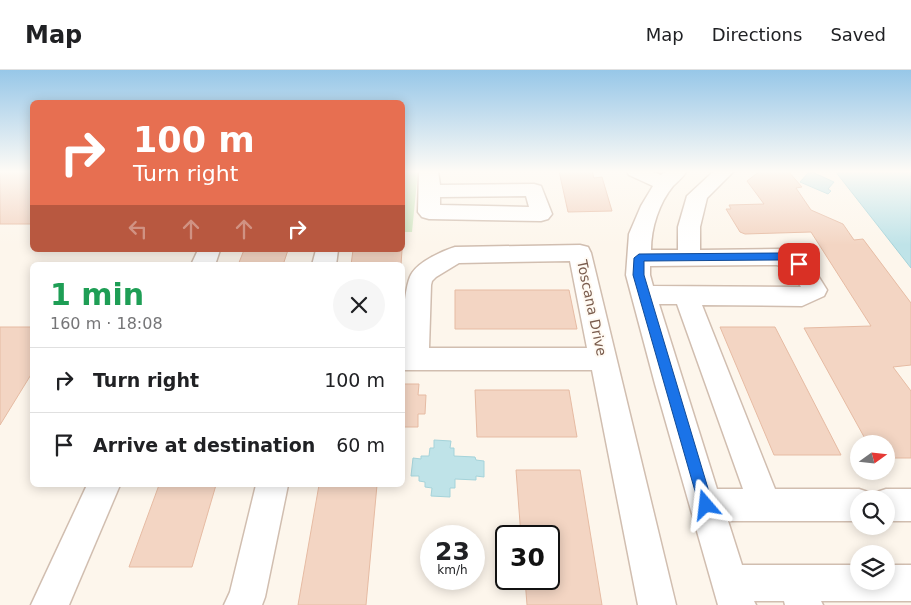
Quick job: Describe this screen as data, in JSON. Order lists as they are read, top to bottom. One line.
{"streets":{"street":["Toscana Drive"]},"north":"right","page":{"header":"Map","nav":["Map","Directions","Saved"],"turn":["100 m","Turn right"],"heading":["1 min","160 m · 18:08"],"list":[{"name":"Turn right","value":"100 m"},{"name":"Arrive at destination","value":"60 m"}],"speed":"23 km/h","limit":"30"}}
